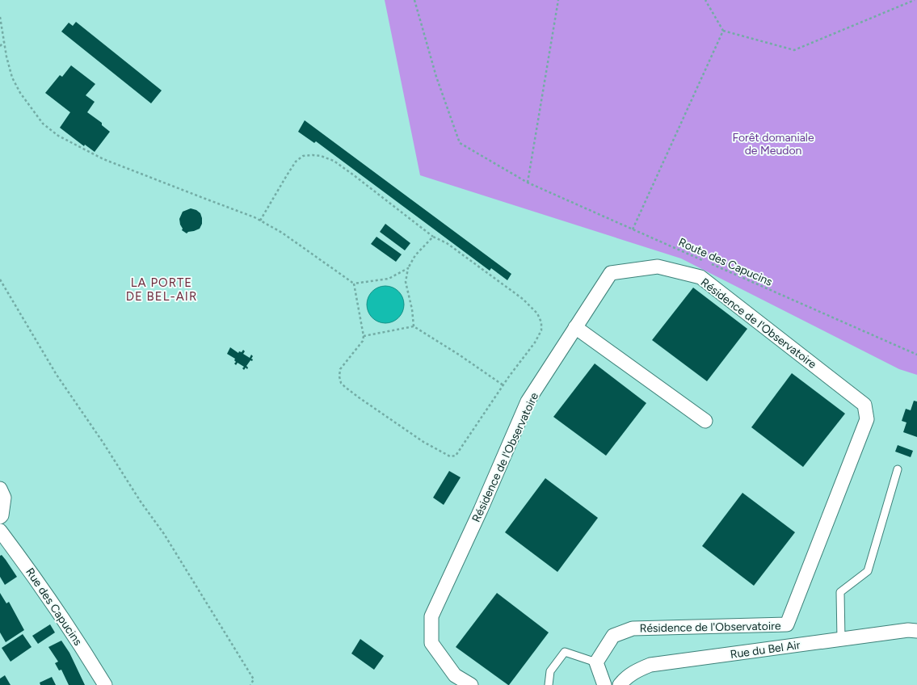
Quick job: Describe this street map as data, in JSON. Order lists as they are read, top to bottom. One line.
{"streets":{"street":["Résidence de l'Observatoire","Rue des Capucins","Rue du Bel Air"],"path":["Route des Capucins"]},"districts":["LA PORTE DE BEL-AIR"],"parks":["Forêt domaniale de Meudon"]}
